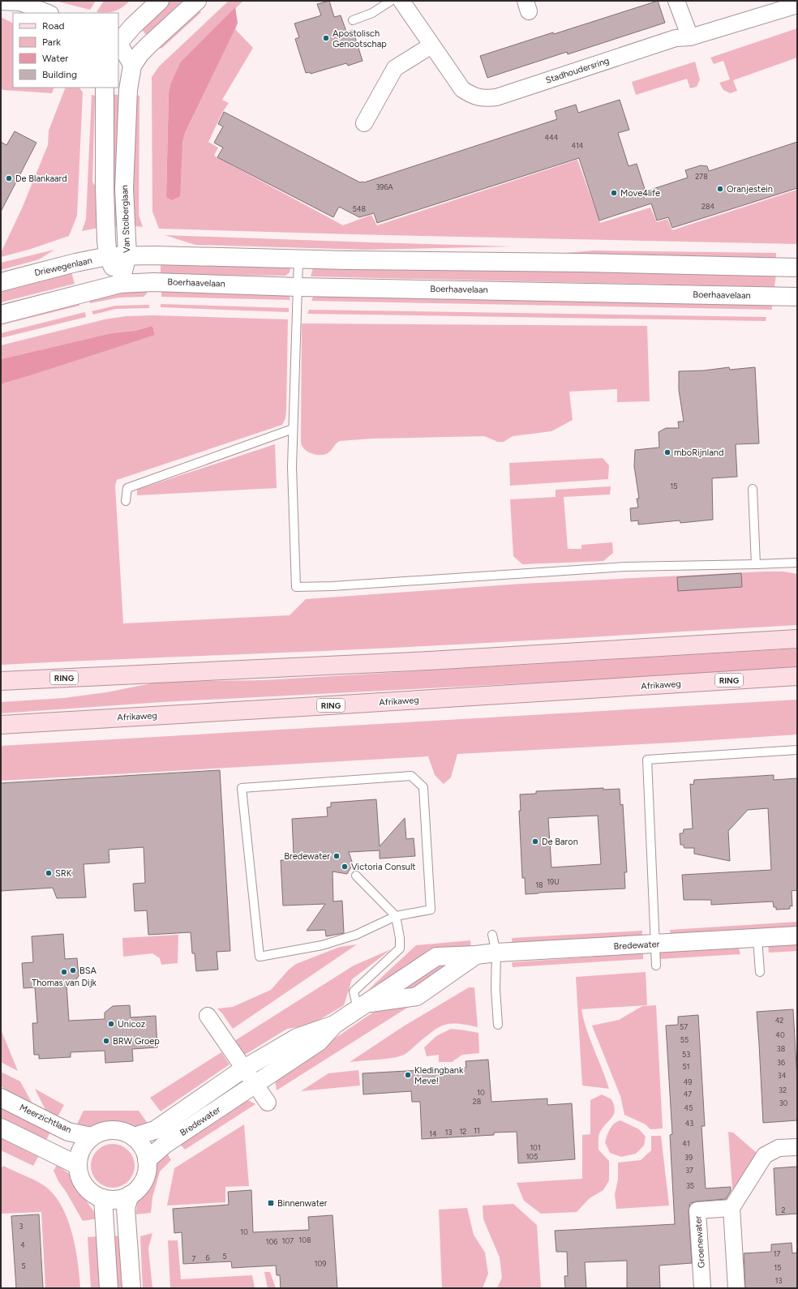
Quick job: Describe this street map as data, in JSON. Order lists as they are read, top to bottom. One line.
{"streets":{"main road":["RING","Afrikaweg"],"street":["Stadhoudersring","Van Stolberglaan","Driewegenlaan","Boerhaavelaan","Bredewater","Meerzichtlaan","Groenewater"]},"crossings":[["Van Stolberglaan","Driewegenlaan"],["Van Stolberglaan","Boerhaavelaan"],["Bredewater","Meerzichtlaan"]],"places":{"other":["Apostolisch Genootschap","De Blankaard","Oranjestein","Move4life","mboRijnland","De Baron","Bredewater","Victoria Consult","SRK","BSA","Thomas van Dijk","Unicoz","BRW Groep","Kledingbank Meve!"],"transit":["Binnenwater"]},"house_numbers":["444","414","278","396A","284","548","15","19U","18","42","57","40","55","38","53","36","51","34","49","32","10","47","28","30","45","43","11","12","13","14","41","101","105","39","37","35","2","3","10","108","107","106","4","17","5","6","7","109","5","15","13"],"legend":["Road","Park","Water","Building"]}
